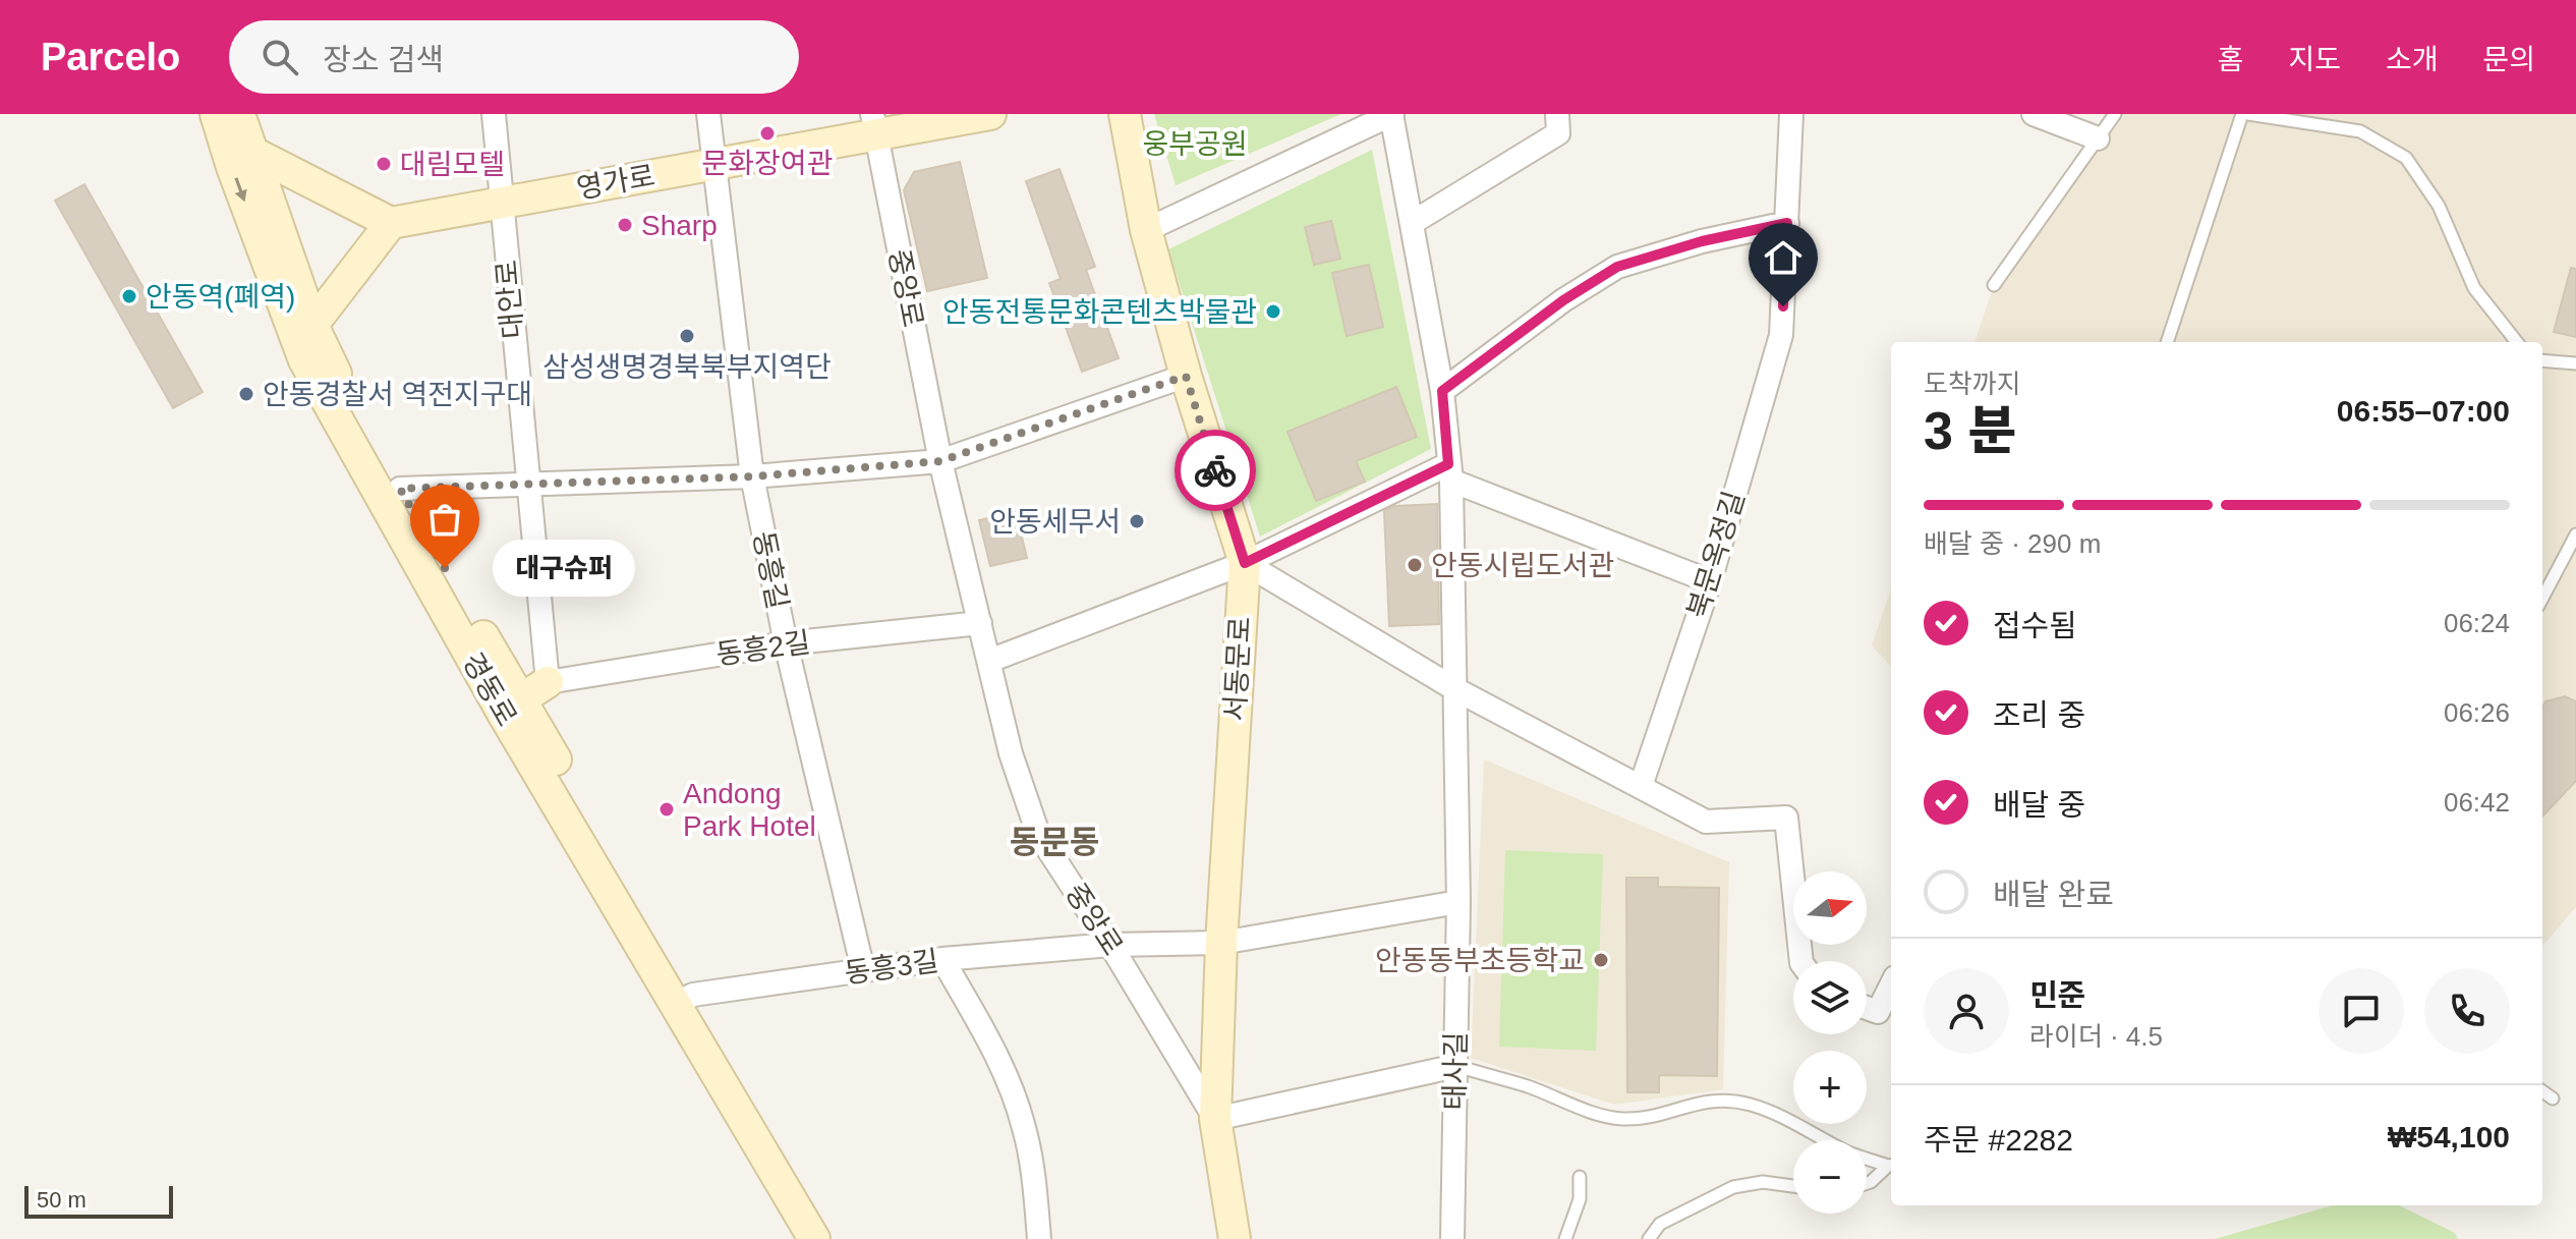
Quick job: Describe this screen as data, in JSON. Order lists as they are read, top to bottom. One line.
{"streets":{"street":["영가로","중앙로","대안로","북문옥정길","동흥길","동흥2길","서동문로","경동로","동흥3길","태사길"]},"crossings":[["영가로","중앙로"],["영가로","대안로"],["영가로","동흥길"],["중앙로","동흥2길"],["중앙로","서동문로"],["중앙로","동흥3길"],["대안로","동흥2길"],["동흥길","동흥2길"],["동흥길","동흥3길"],["서동문로","동흥3길"],["경동로","동흥3길"]],"districts":["동문동"],"parks":["웅부공원"],"places":["문화장여관","대림모텔","Sharp","안동역(폐역)","안동전통문화콘텐츠박물관","삼성생명경북북부지역단","안동경찰서 역전지구대","안동세무서","안동시립도서관","대구슈퍼","Andong Park Hotel","안동동부초등학교"],"scale_bar":"50 m","north":"right","page":{"header":"Parcelo","search":"장소 검색","nav":["홈","지도","소개","문의"],"heading":["3 분","도착까지","06:55–07:00"],"panel":["민준","라이더 · 4.5","주문 #2282","₩54,100"],"bar":"배달 중 · 290 m","bubble":"대구슈퍼","list":[["접수됨","06:24"],["조리 중","06:26"],["배달 중","06:42"],"배달 완료"],"map_buttons":["+","−"],"scale":"50 m"}}
